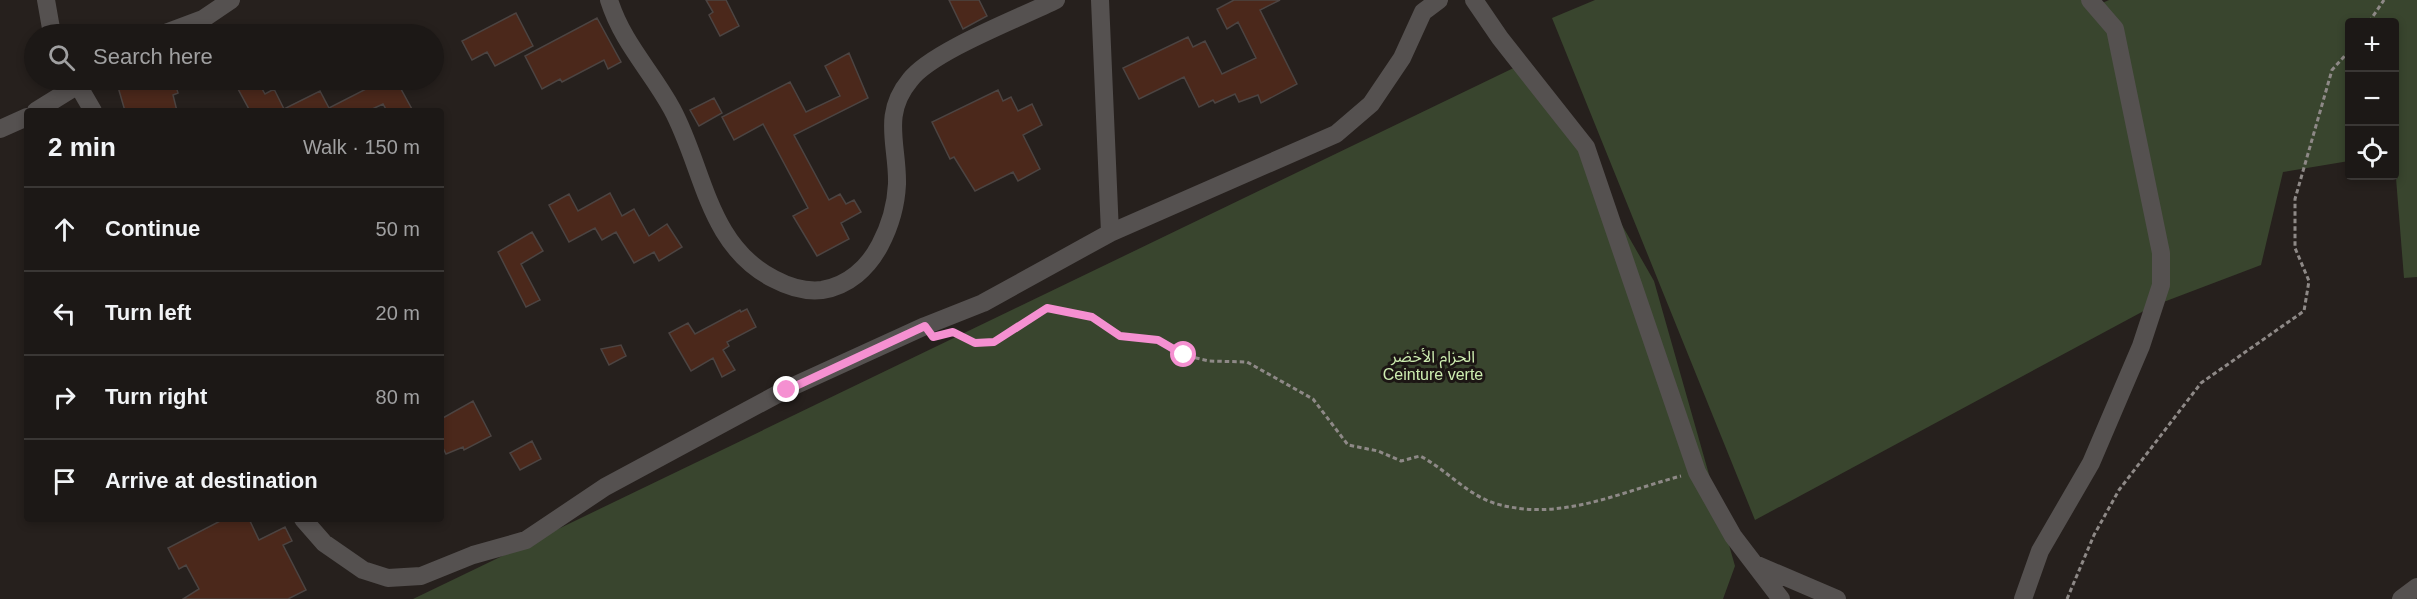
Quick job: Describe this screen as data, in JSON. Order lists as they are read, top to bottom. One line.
{"parks":["الحزام الأخضر Ceinture verte"],"page":{"map_buttons":["+","−"],"search":"Search here","heading":["2 min","Walk · 150 m"],"list":[["Continue","50 m"],["Turn left","20 m"],["Turn right","80 m"],"Arrive at destination"]}}
